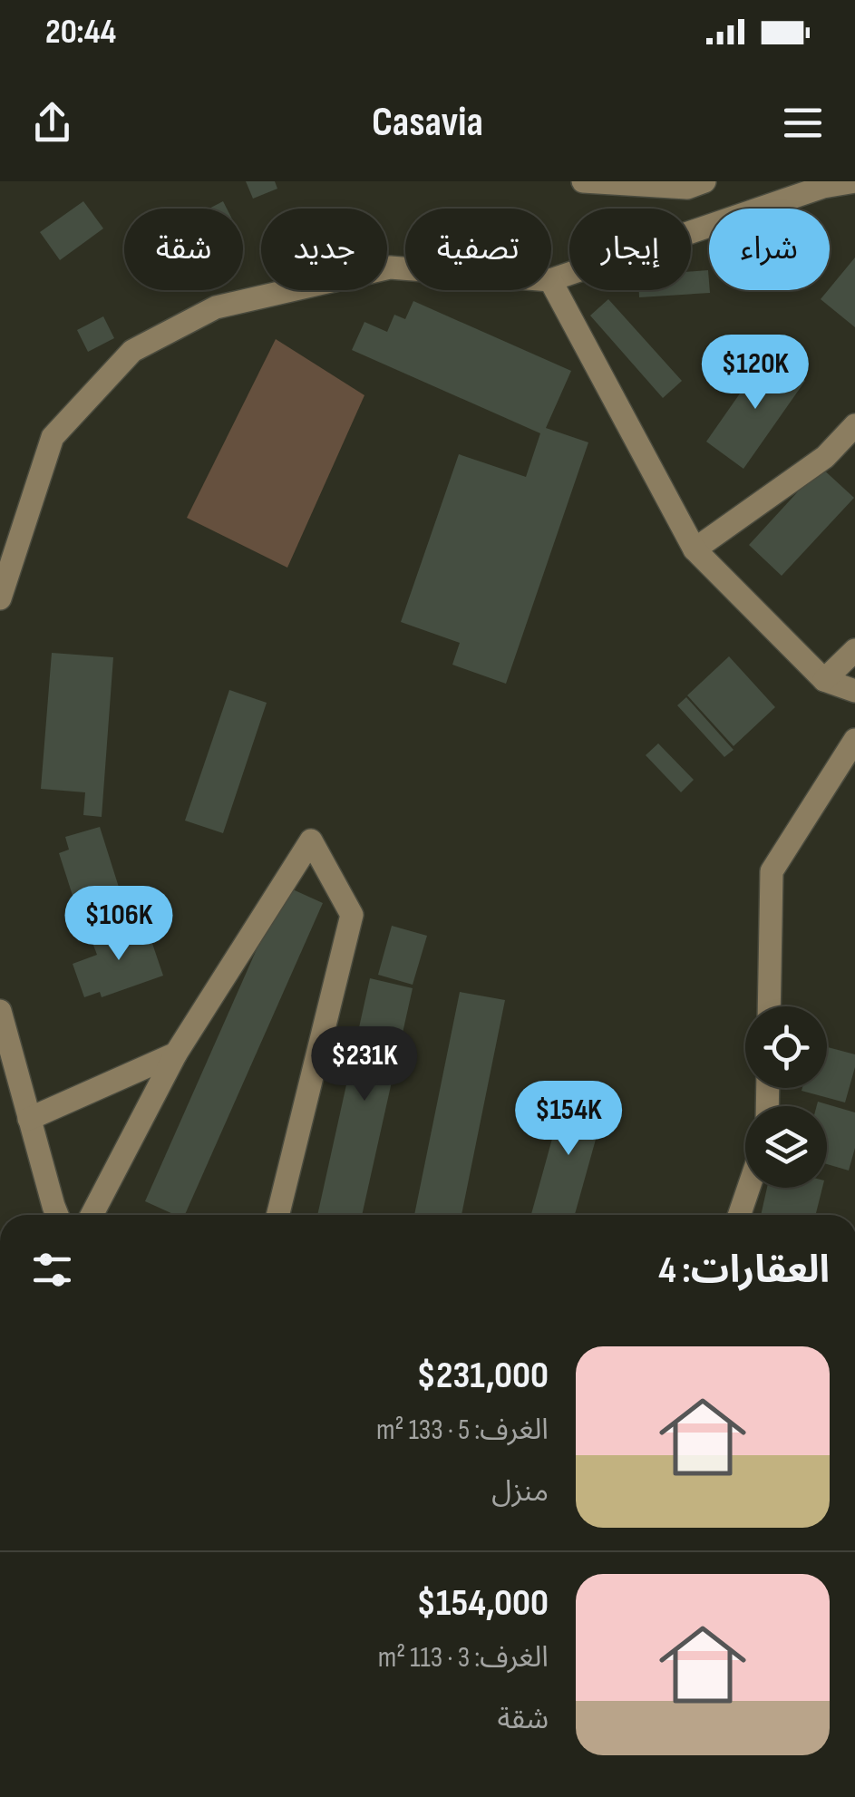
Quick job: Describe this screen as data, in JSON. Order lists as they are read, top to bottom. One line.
{"page":{"status":"20:44","header":"Casavia","chip":["شراء","إيجار","تصفية","جديد","شقة"],"price":["$120K","$106K","$231K","$154K"],"heading":"العقارات: 4","list":[{"name":"$231,000","note":"الغرف: 5 · 133 m² · منزل"},{"name":"$154,000","note":"الغرف: 3 · 113 m² · شقة"}]}}
